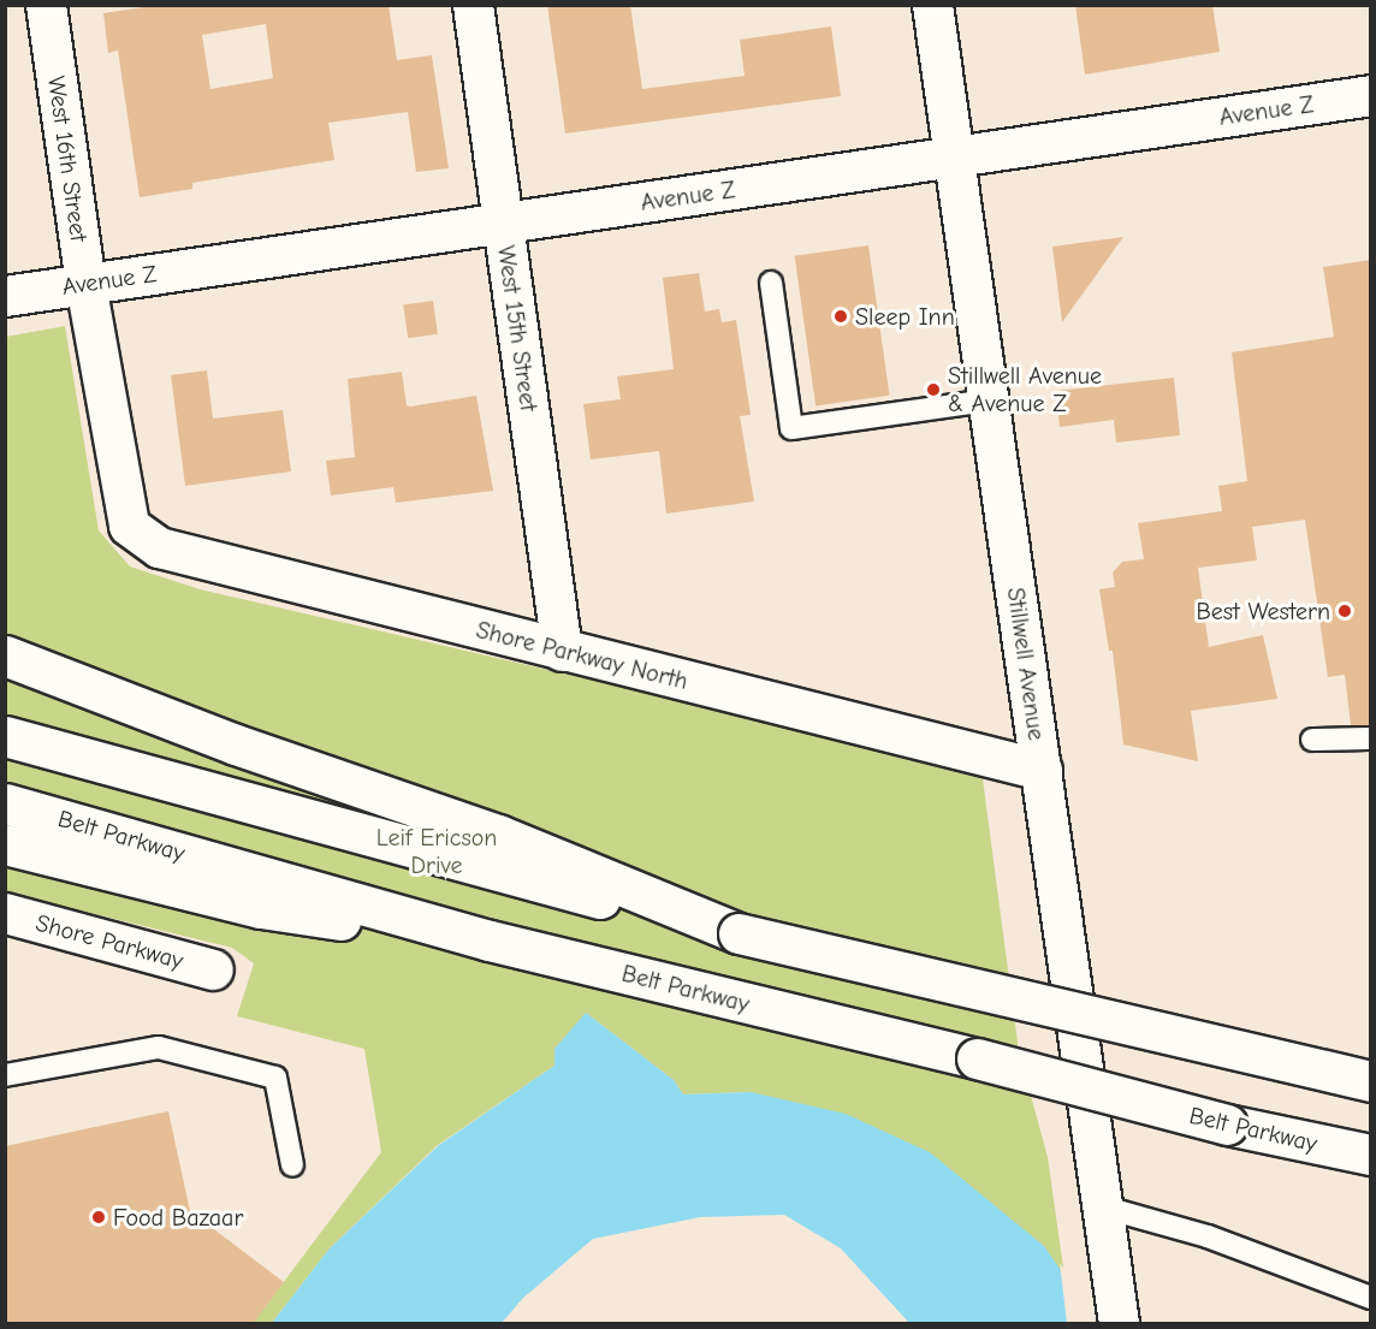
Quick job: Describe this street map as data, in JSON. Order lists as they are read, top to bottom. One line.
{"streets":{"main road":["Avenue Z","West 16th Street","West 15th Street","Shore Parkway North","Stillwell Avenue","Belt Parkway","Shore Parkway"]},"crossings":[["Avenue Z","West 16th Street"],["Avenue Z","West 15th Street"],["Avenue Z","Stillwell Avenue"],["West 16th Street","Shore Parkway North"],["West 15th Street","Shore Parkway North"],["Shore Parkway North","Stillwell Avenue"]],"parks":["Leif Ericson Drive"],"places":["Sleep Inn","Stillwell Avenue & Avenue Z","Best Western","Food Bazaar"]}
